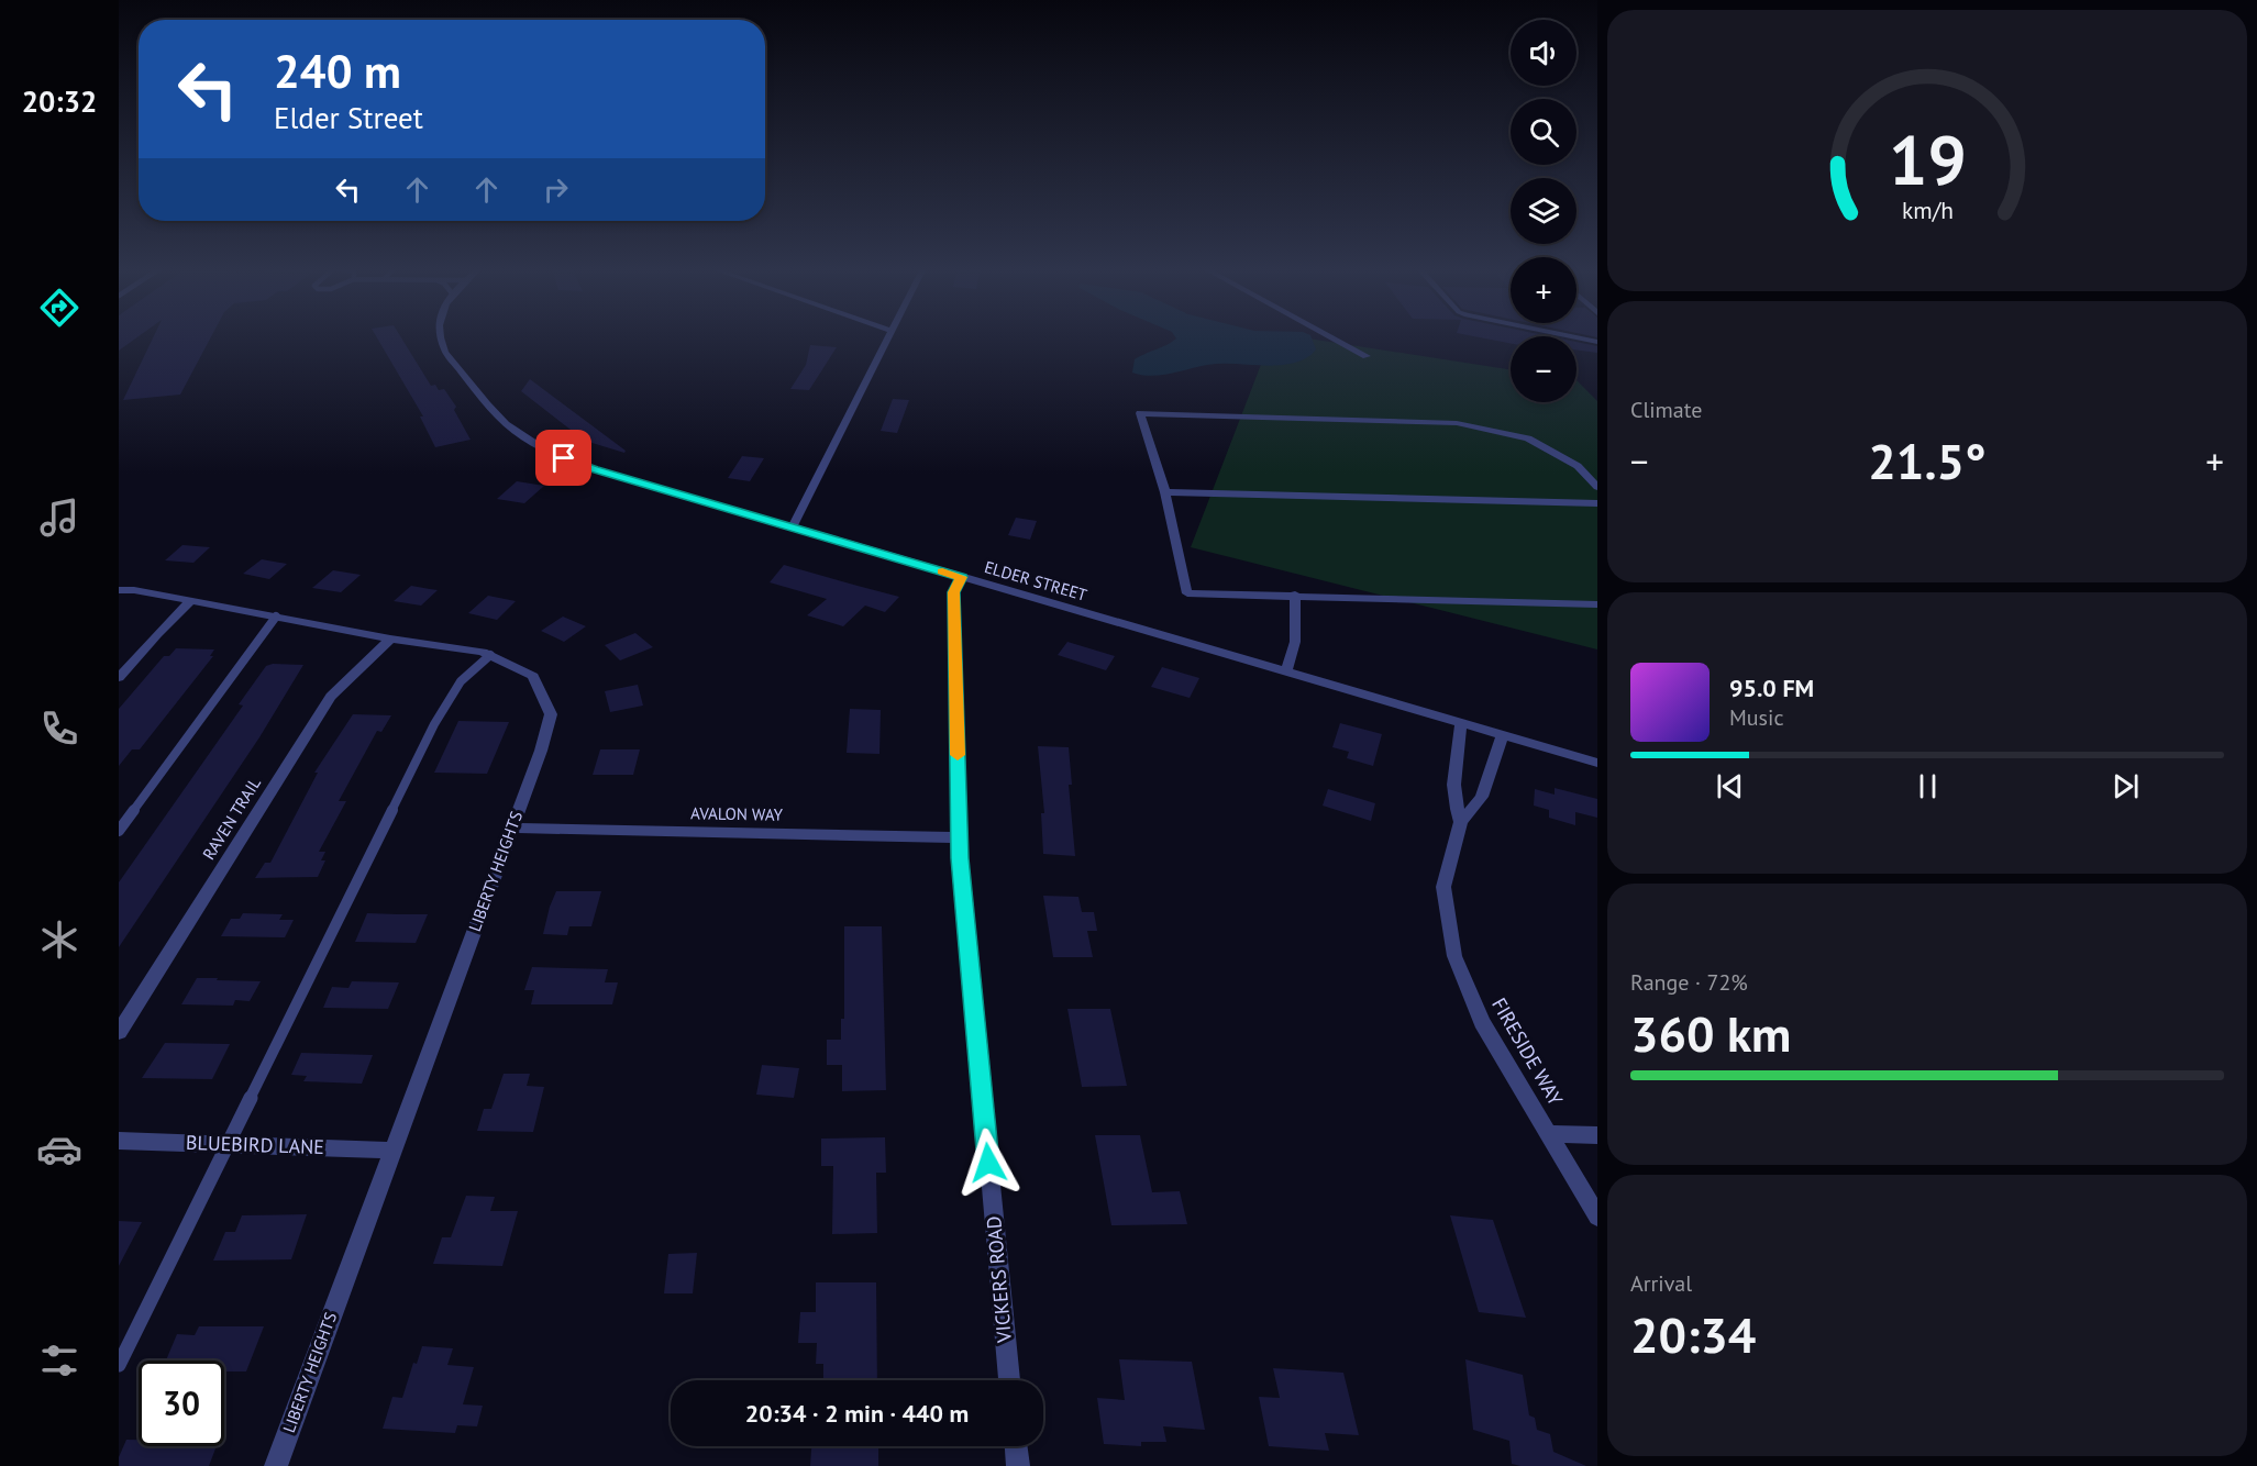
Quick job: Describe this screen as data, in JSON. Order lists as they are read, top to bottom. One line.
{"streets":{"street":["ELDER STREET","AVALON WAY","RAVEN TRAIL","LIBERTY HEIGHTS","FIRESIDE WAY","BLUEBIRD LANE","VICKERS ROAD"]},"crossings":[["ELDER STREET","FIRESIDE WAY"],["ELDER STREET","VICKERS ROAD"],["AVALON WAY","LIBERTY HEIGHTS"],["AVALON WAY","VICKERS ROAD"],["RAVEN TRAIL","LIBERTY HEIGHTS"],["LIBERTY HEIGHTS","BLUEBIRD LANE"]],"page":{"tabs":"20:32","map_buttons":["+","−"],"turn":["240 m","Elder Street"],"tile":["Climate",["Range · 72%","360 km"],["Arrival","20:34"]],"heat":["−","21.5°","+"],"song":["95.0 FM","Music"],"limit":"30","trip":"20:34 · 2 min · 440 m","gauge":["19","km/h"]}}
